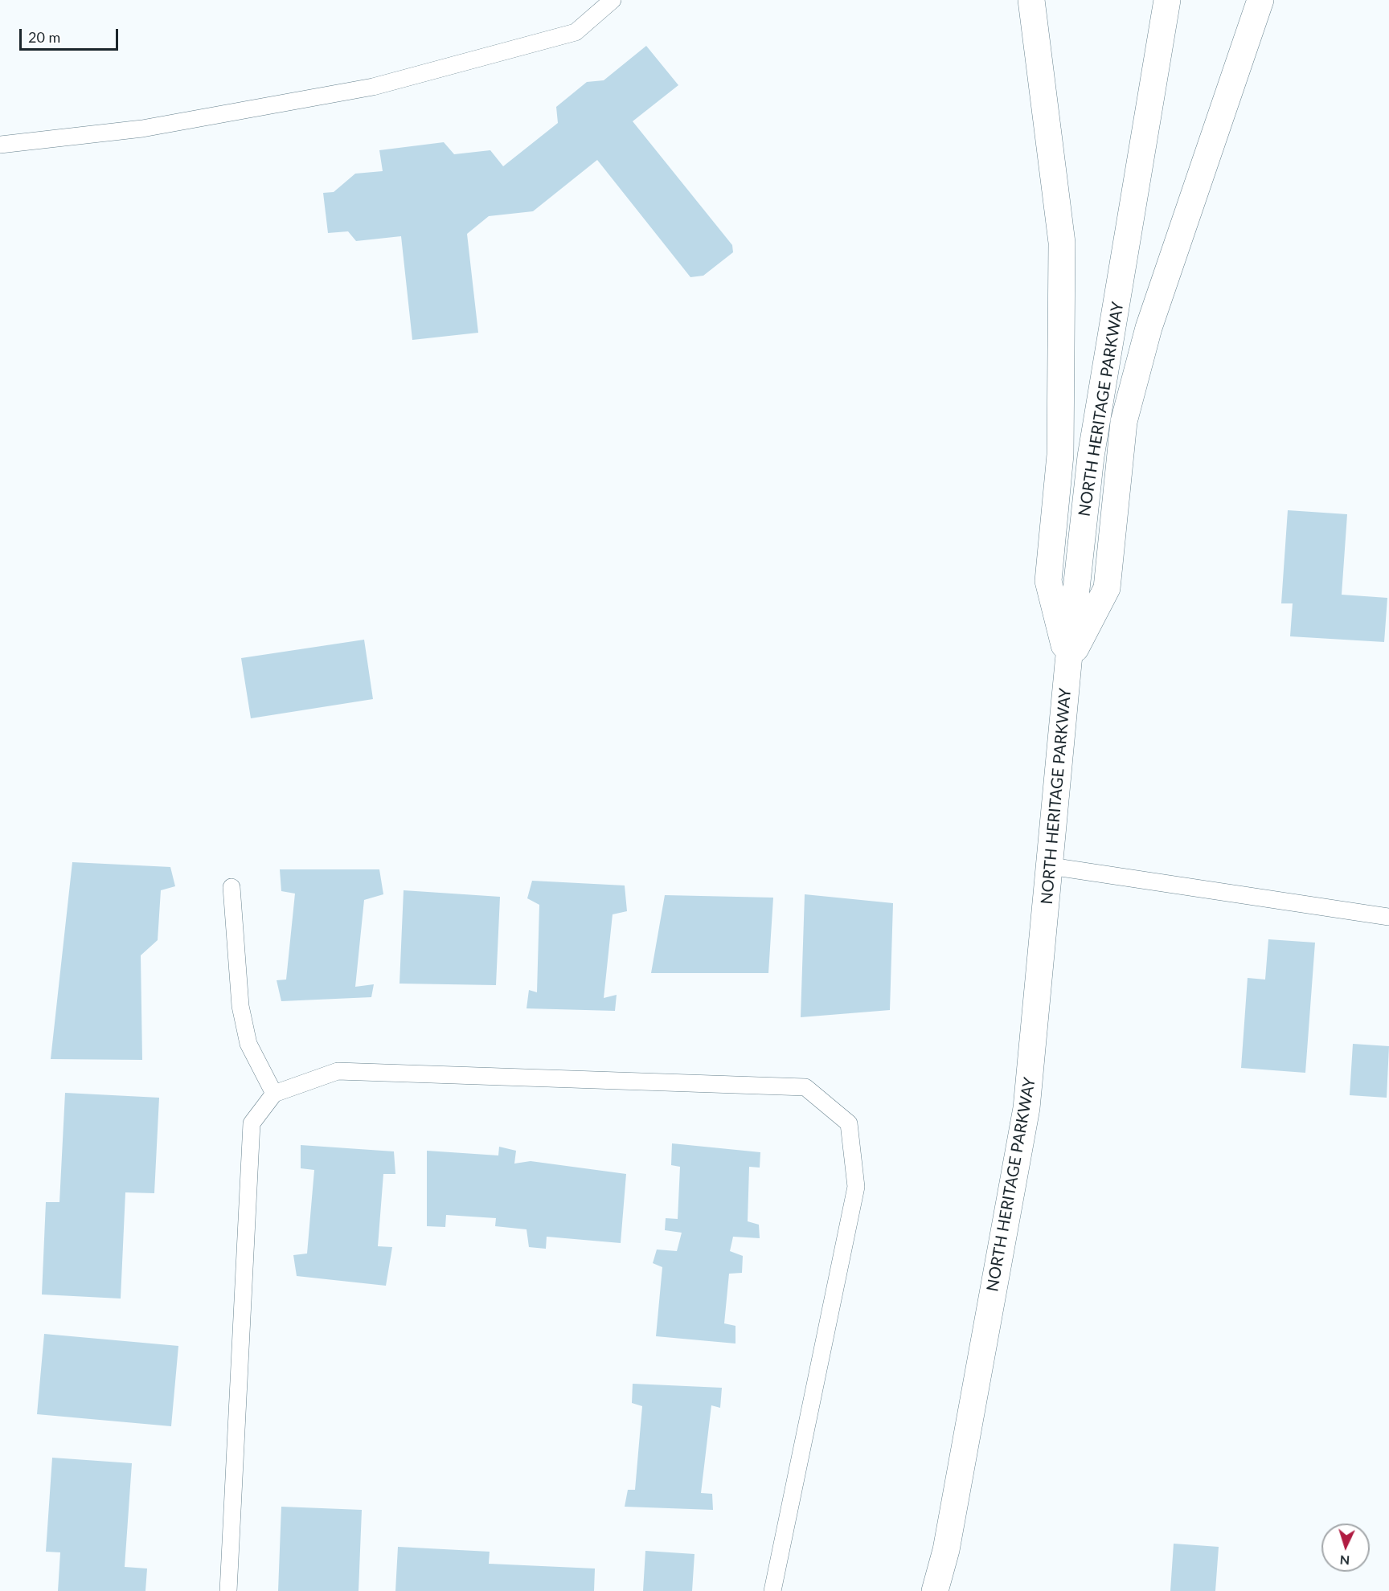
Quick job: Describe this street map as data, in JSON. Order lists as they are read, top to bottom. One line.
{"streets":{"main road":["NORTH HERITAGE PARKWAY"]},"scale_bar":"20 m","north":"bottom"}
